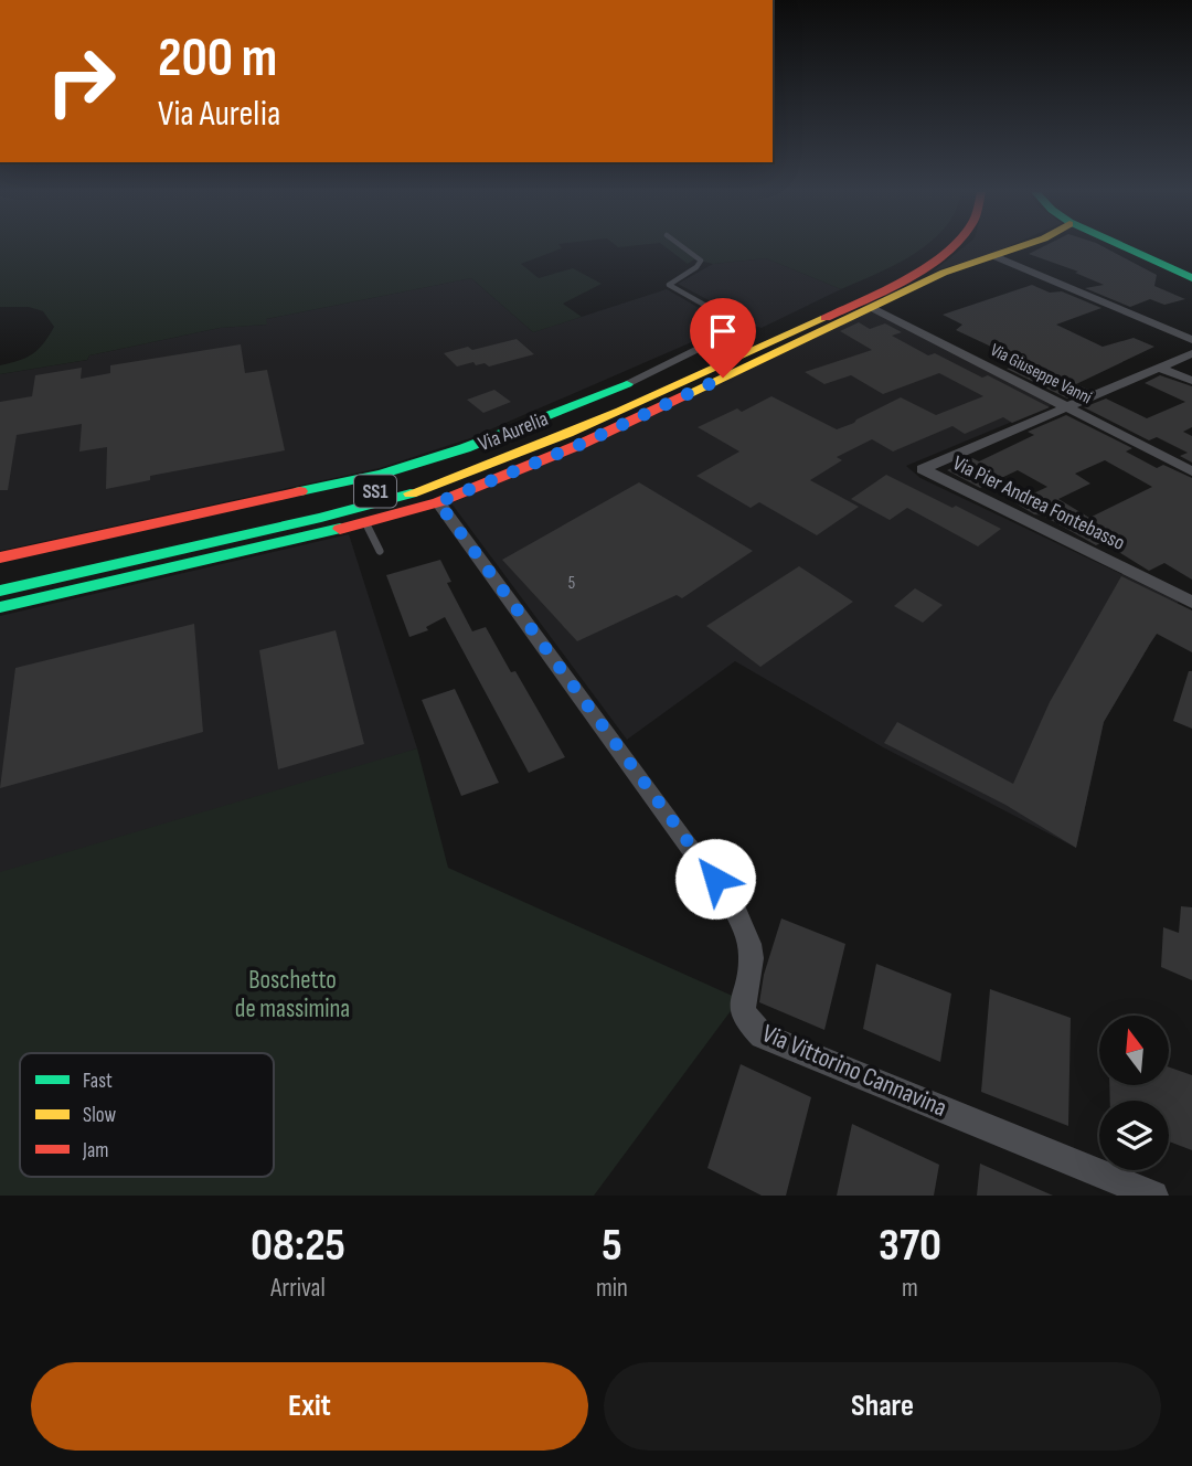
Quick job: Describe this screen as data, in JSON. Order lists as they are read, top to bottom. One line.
{"streets":{"main road":["Via Aurelia","SS1"],"street":["Via Giuseppe Vanni","Via Pier Andrea Fontebasso","Via Vittorino Cannavina"]},"crossings":[["Via Giuseppe Vanni","Via Aurelia"],["Via Giuseppe Vanni","Via Pier Andrea Fontebasso"],["Via Aurelia","Via Vittorino Cannavina"]],"parks":["Boschetto de massimina"],"house_numbers":["5"],"legend":["Fast","Slow","Jam"],"north":"top","page":{"turn":["200 m","Via Aurelia"],"eta":["08:25","Arrival","5","min","370","m"],"buttons":["Exit","Share"]}}
